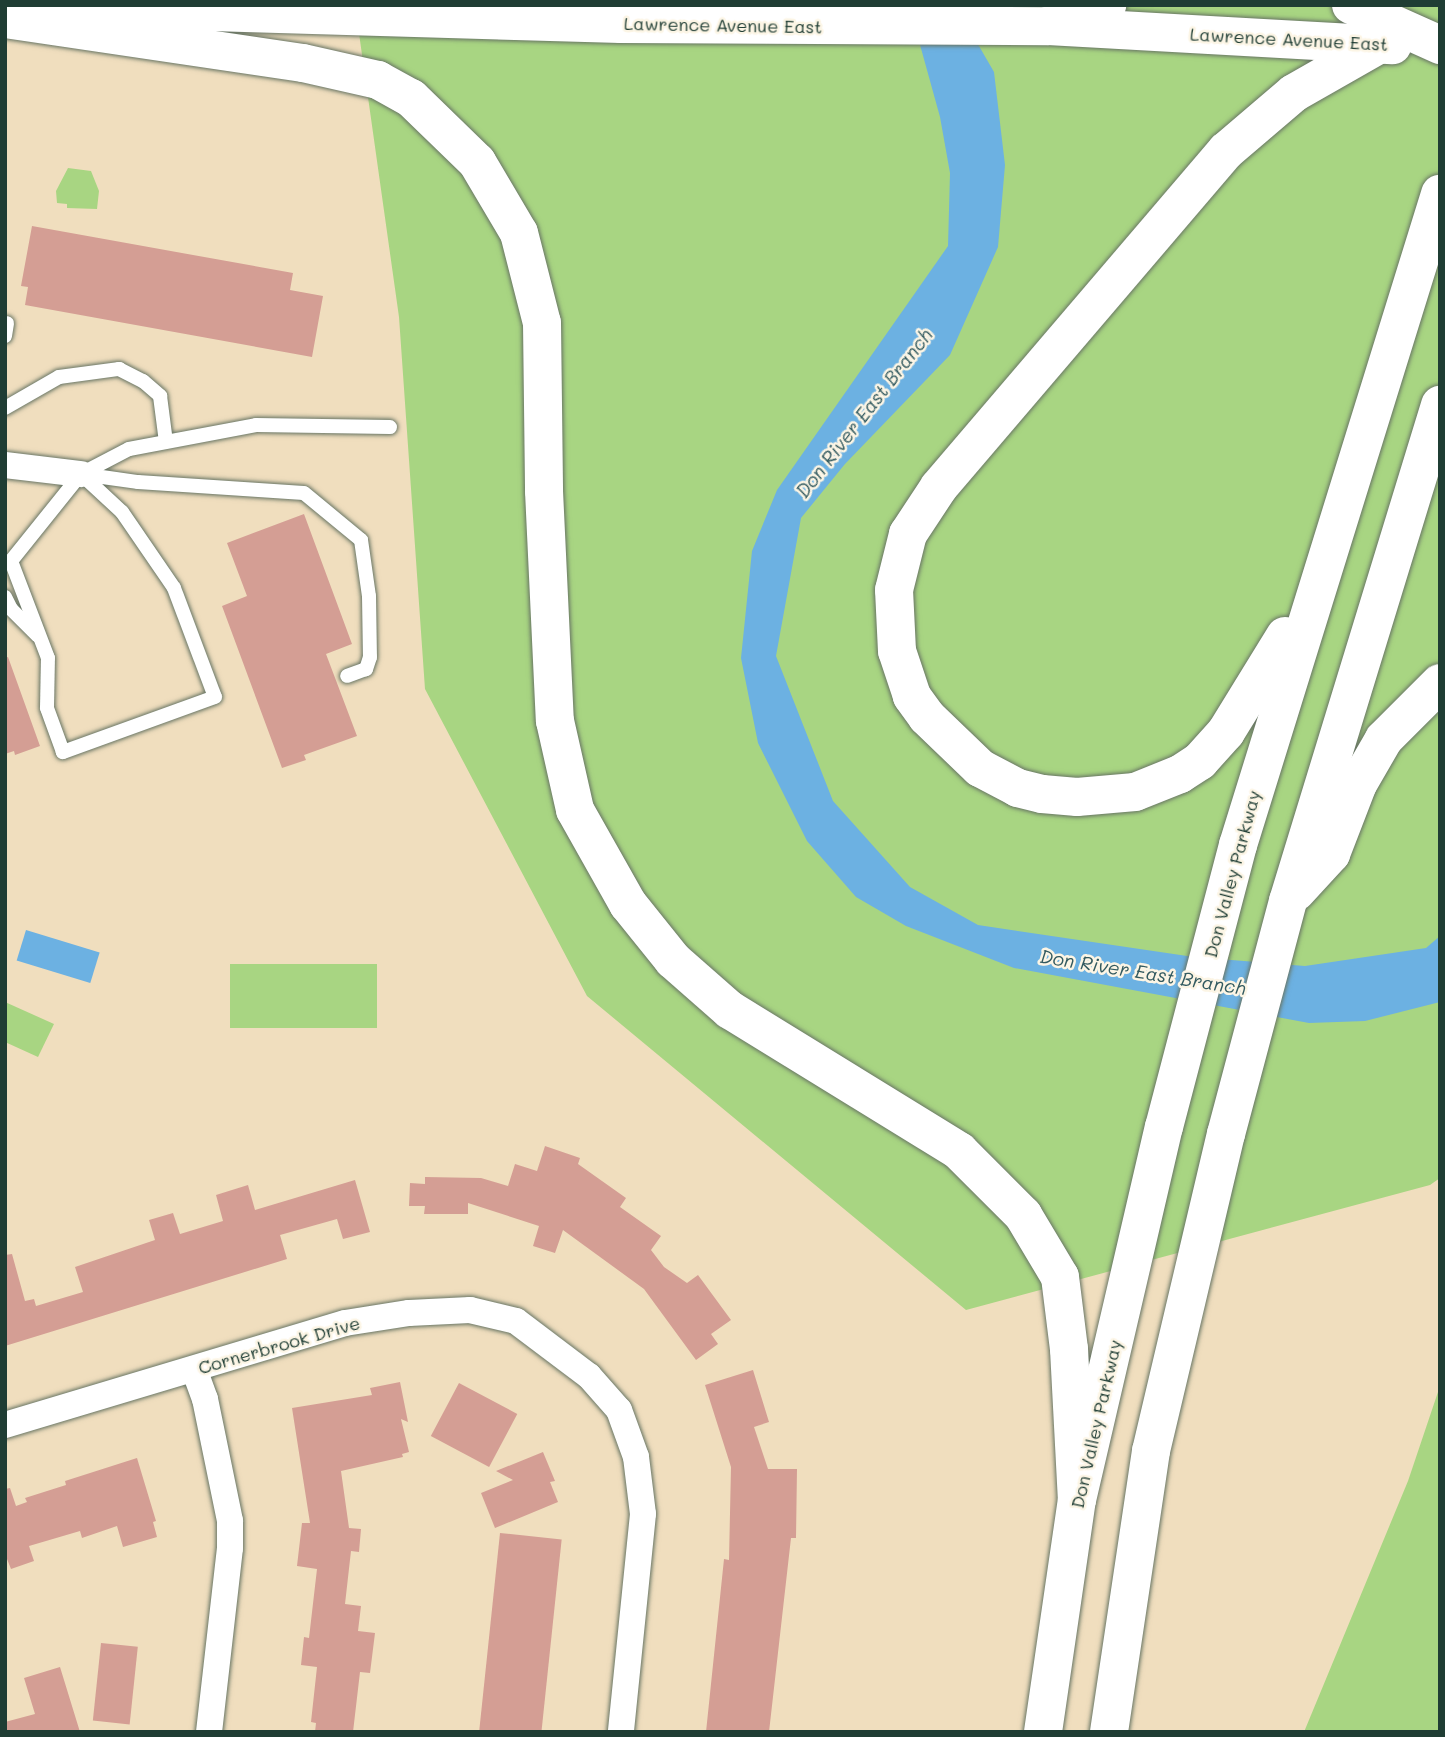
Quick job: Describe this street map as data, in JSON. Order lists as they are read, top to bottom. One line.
{"streets":{"main road":["Lawrence Avenue East","Don Valley Parkway"],"street":["Cornerbrook Drive"]},"water":["Don River East Branch"]}
